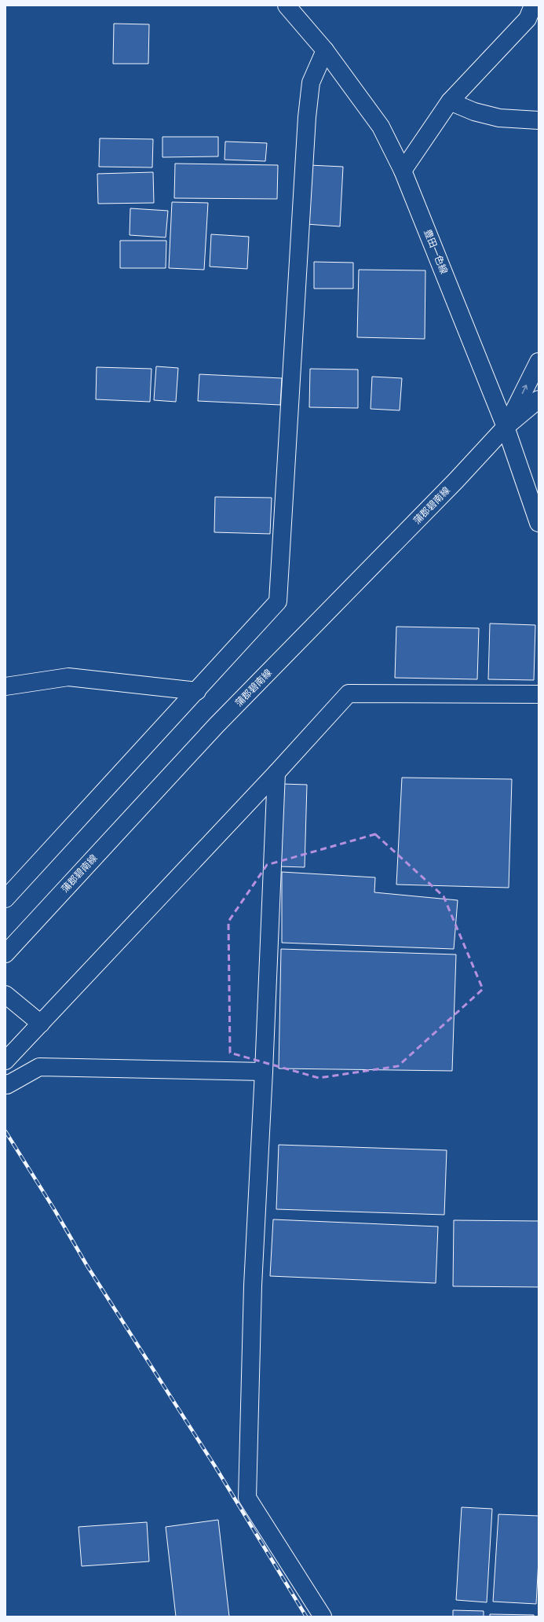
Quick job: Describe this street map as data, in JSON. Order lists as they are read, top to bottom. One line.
{"streets":{"street":["豊田一色線","蒲郡碧南線"]},"crossings":[["豊田一色線","蒲郡碧南線"]]}
